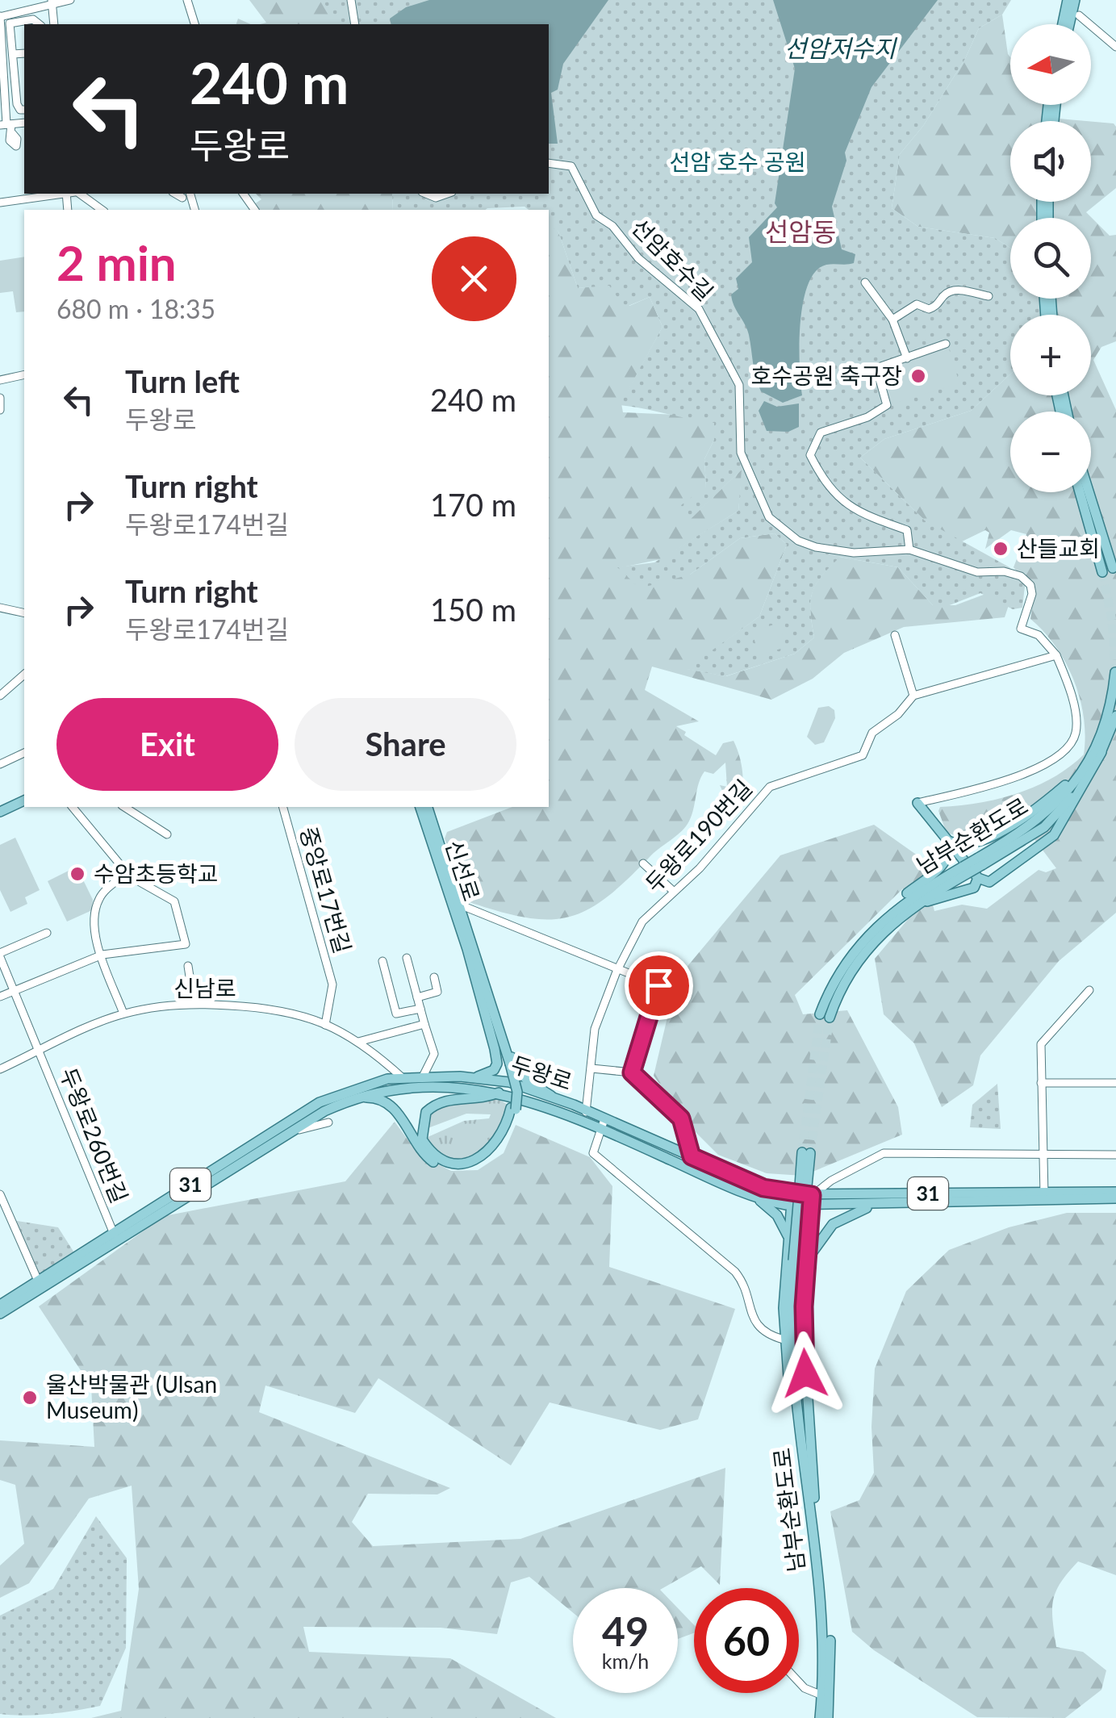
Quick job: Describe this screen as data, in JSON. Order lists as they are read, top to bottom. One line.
{"streets":{"main road":["남부순환도로","신선로","두왕로","31"],"street":["선암호수길","두왕로190번길","중앙로17번길","신남로","두왕로260번길"]},"crossings":[["선암호수길","두왕로190번길"],["두왕로190번길","두왕로"],["남부순환도로","두왕로"],["중앙로17번길","신남로"],["신남로","두왕로"],["신남로","두왕로260번길"],["두왕로","두왕로260번길"]],"districts":["선암동"],"water":["선암저수지"],"parks":["선암 호수 공원"],"places":["호수공원 축구장","산들교회","수암초등학교","울산박물관 (Ulsan Museum)"],"north":"left","page":{"map_buttons":["+","−"],"turn":["240 m","두왕로"],"heading":["2 min","680 m · 18:35"],"list":[{"name":"Turn left","note":"두왕로","value":"240 m"},{"name":"Turn right","note":"두왕로174번길","value":"170 m"},{"name":"Turn right","note":"두왕로174번길","value":"150 m"}],"buttons":["Exit","Share"],"speed":"49 km/h","limit":"60"}}
